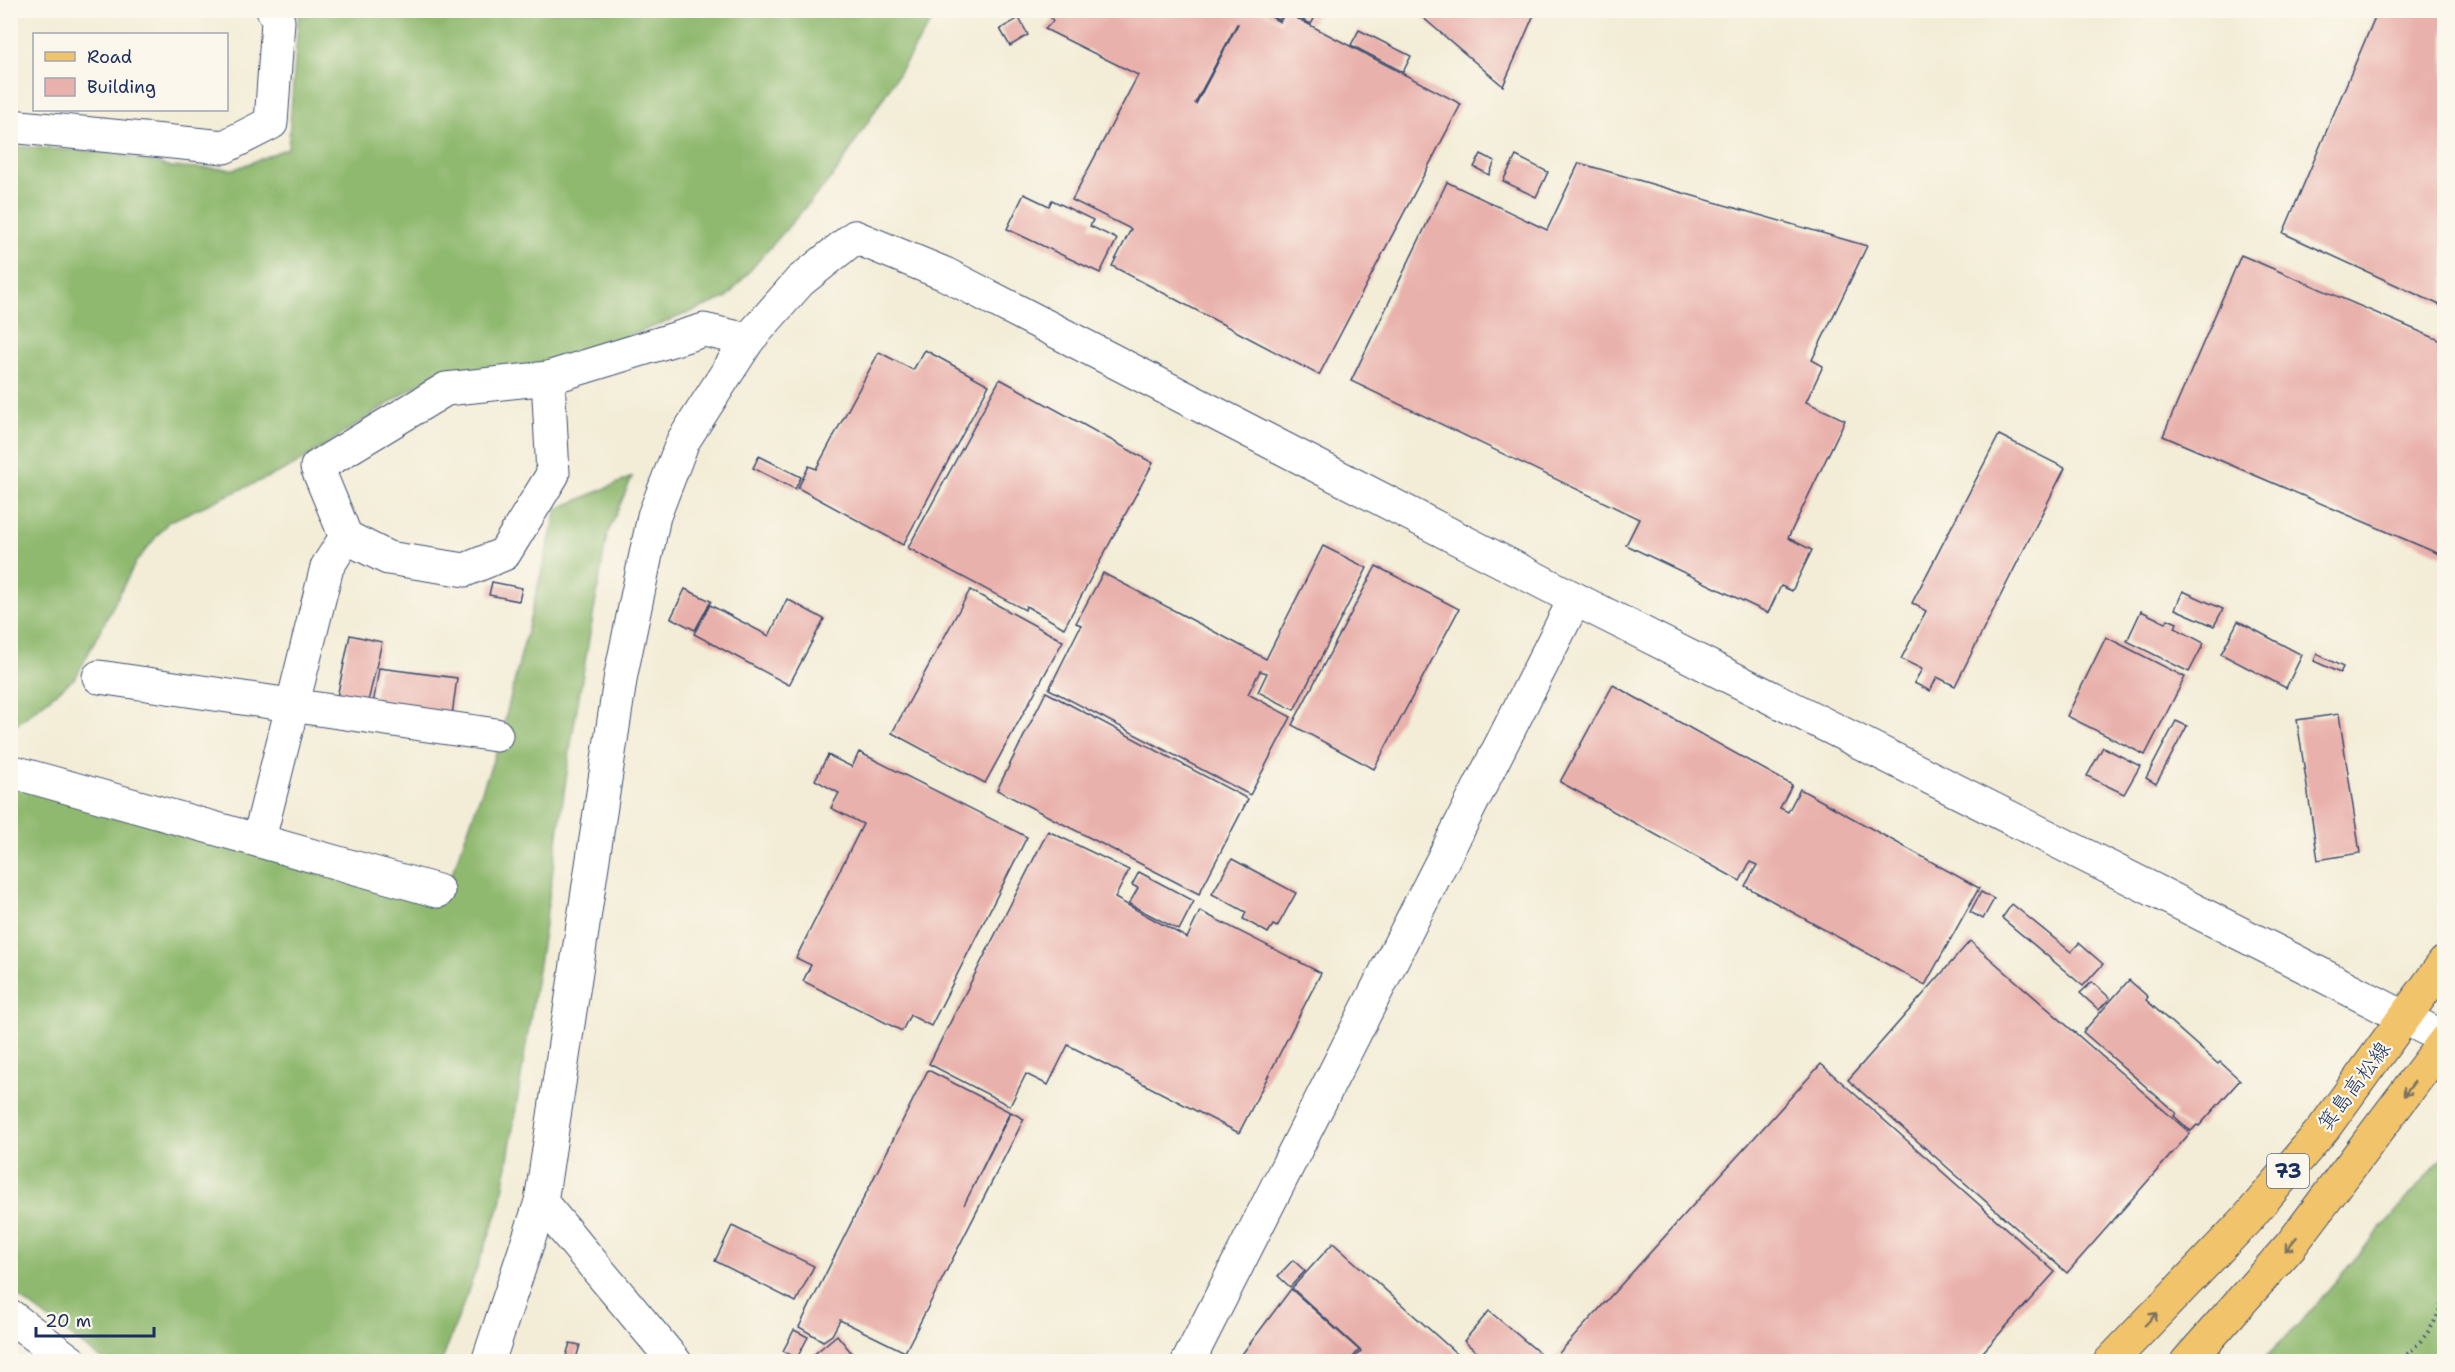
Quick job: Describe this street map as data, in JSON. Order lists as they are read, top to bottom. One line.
{"streets":{"main road":["箕島高松線","73"]},"legend":["Road","Building"],"scale_bar":"20 m"}
